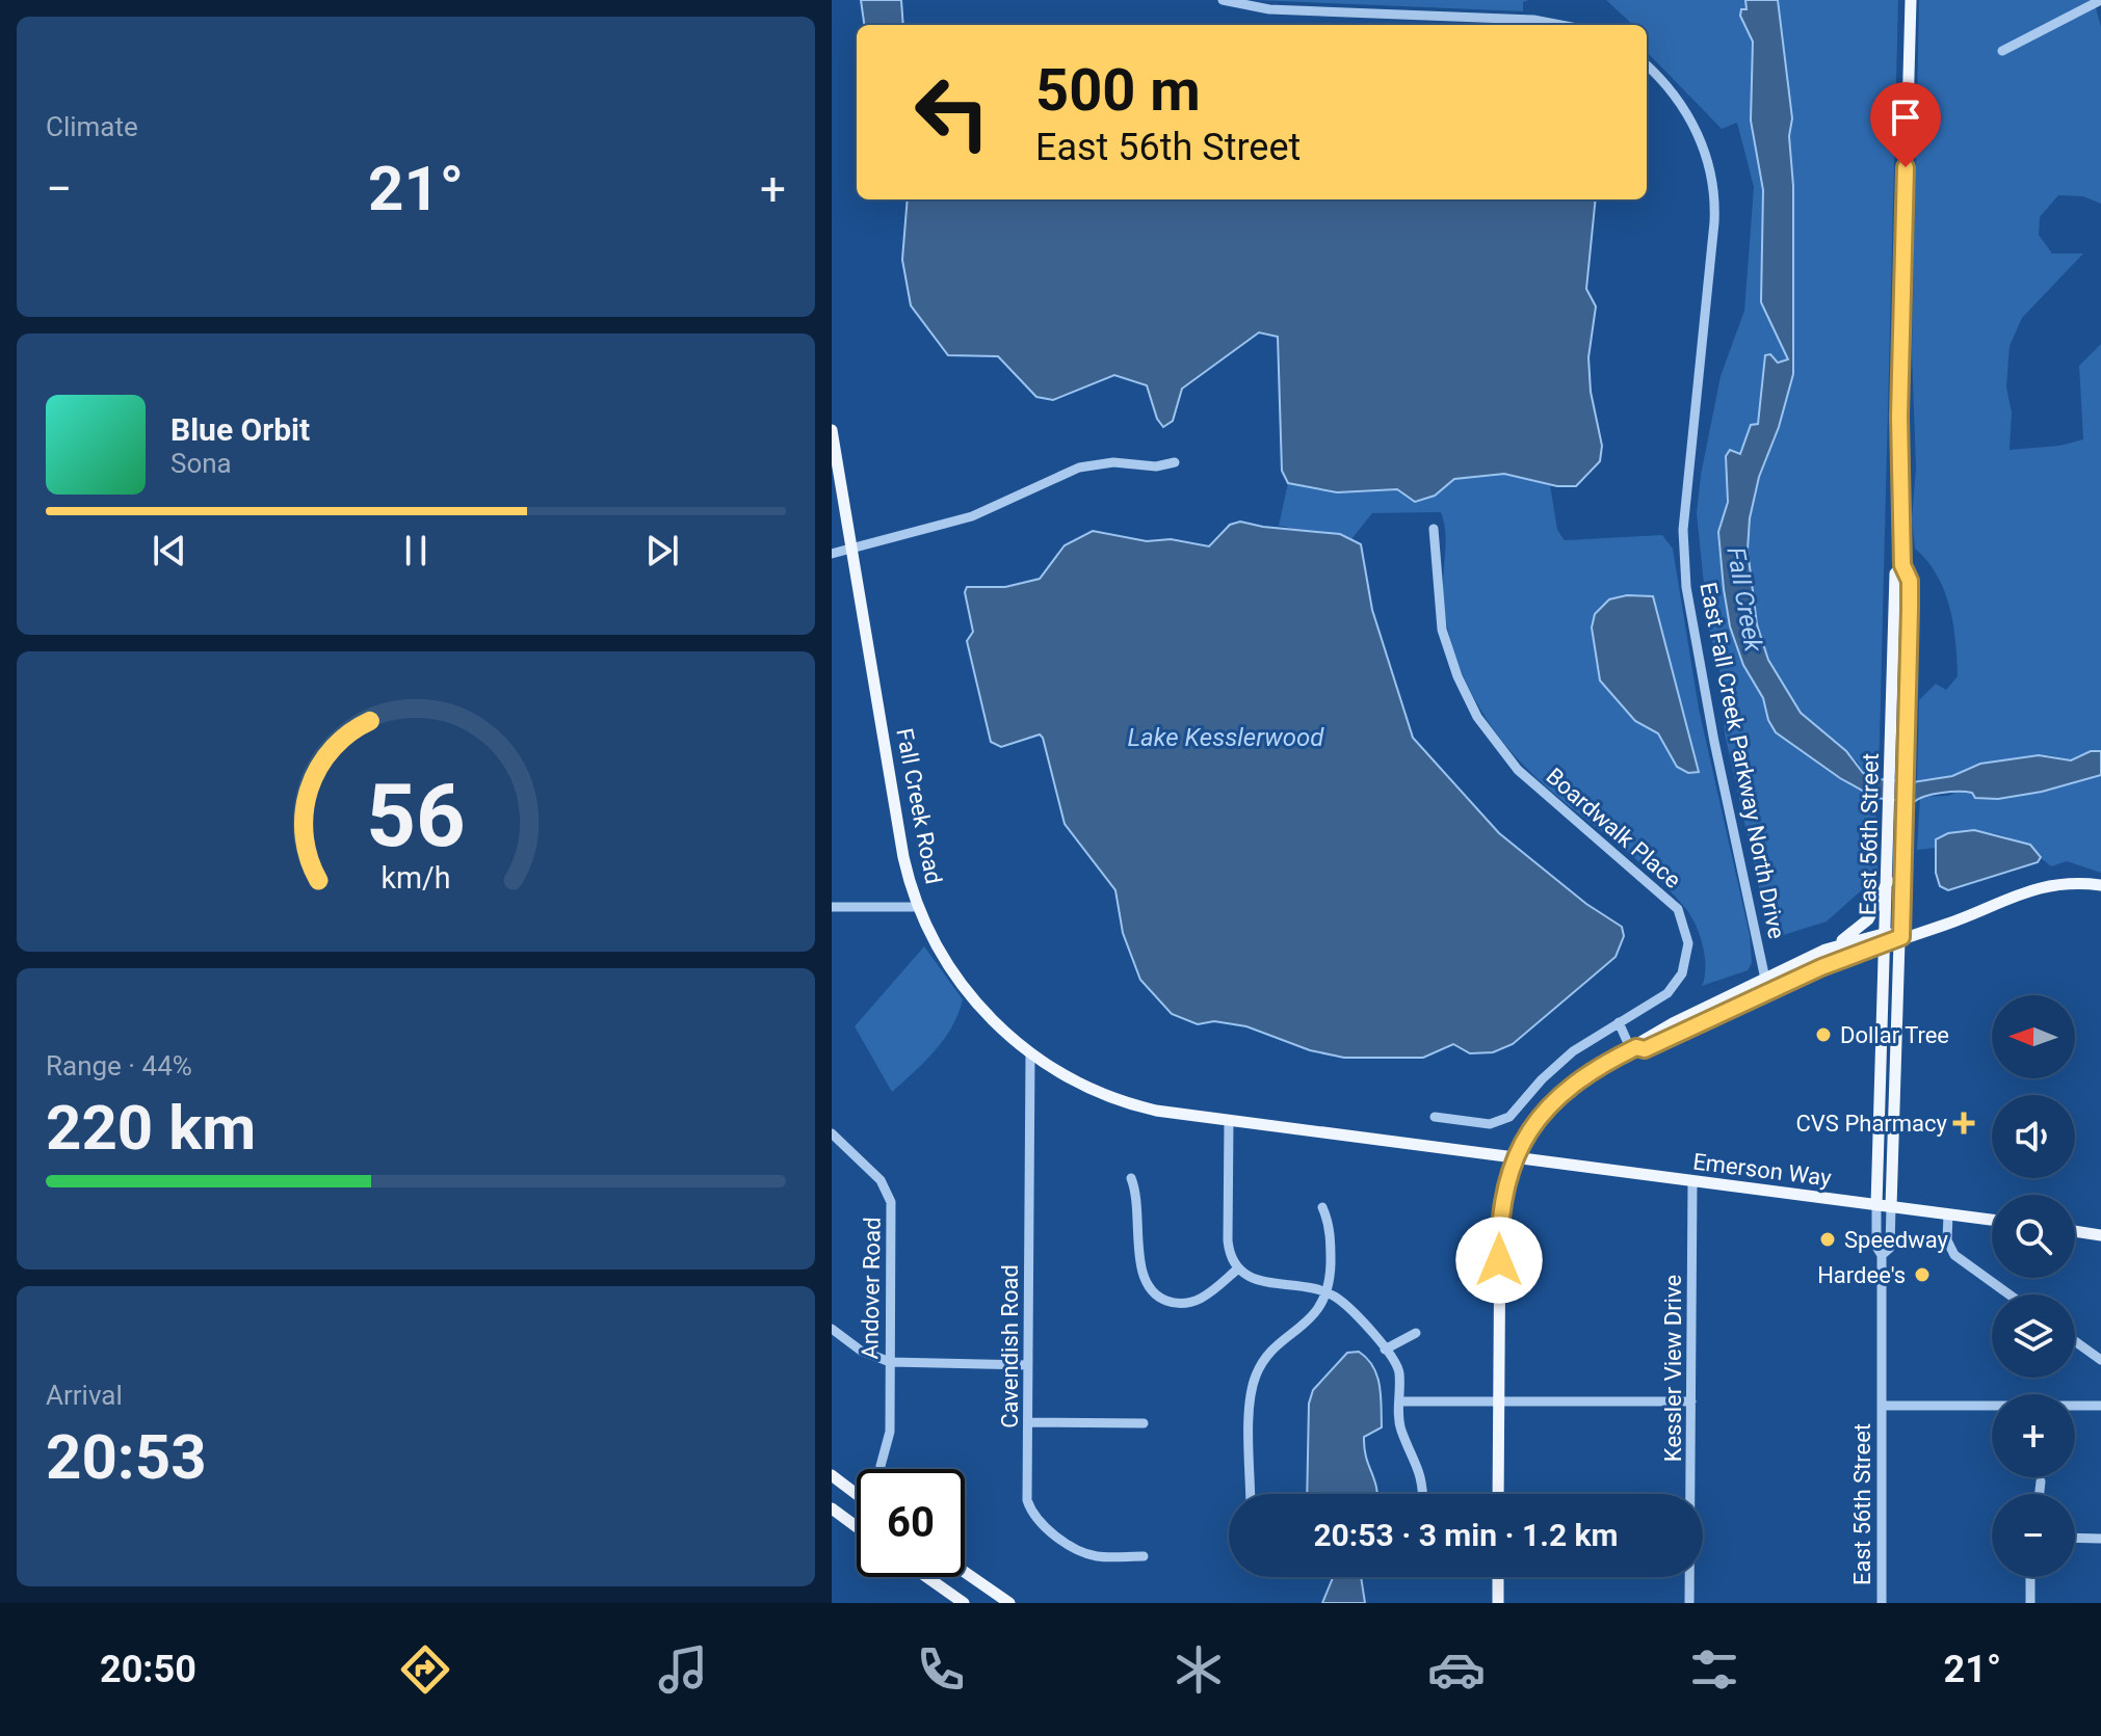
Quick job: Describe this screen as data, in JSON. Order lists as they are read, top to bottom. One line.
{"streets":{"main road":["Fall Creek Road","East 56th Street","Emerson Way"],"street":["East Fall Creek Parkway North Drive","Boardwalk Place","Andover Road","Cavendish Road","Kessler View Drive"]},"crossings":[["Fall Creek Road","Emerson Way"],["Fall Creek Road","Cavendish Road"],["East 56th Street","Emerson Way"],["Emerson Way","Kessler View Drive"]],"water":["Fall Creek","Lake Kesslerwood"],"places":{"other":["Dollar Tree","Speedway","Hardee's"],"health":["CVS Pharmacy"]},"north":"left","page":{"tile":["Climate",["Range · 44%","220 km"],["Arrival","20:53"]],"turn":["500 m","East 56th Street"],"heat":["−","21°","+"],"song":["Blue Orbit","Sona"],"map_buttons":["+","−"],"limit":"60","trip":"20:53 · 3 min · 1.2 km","tabs":["20:50","21°"],"gauge":["56","km/h"]}}
